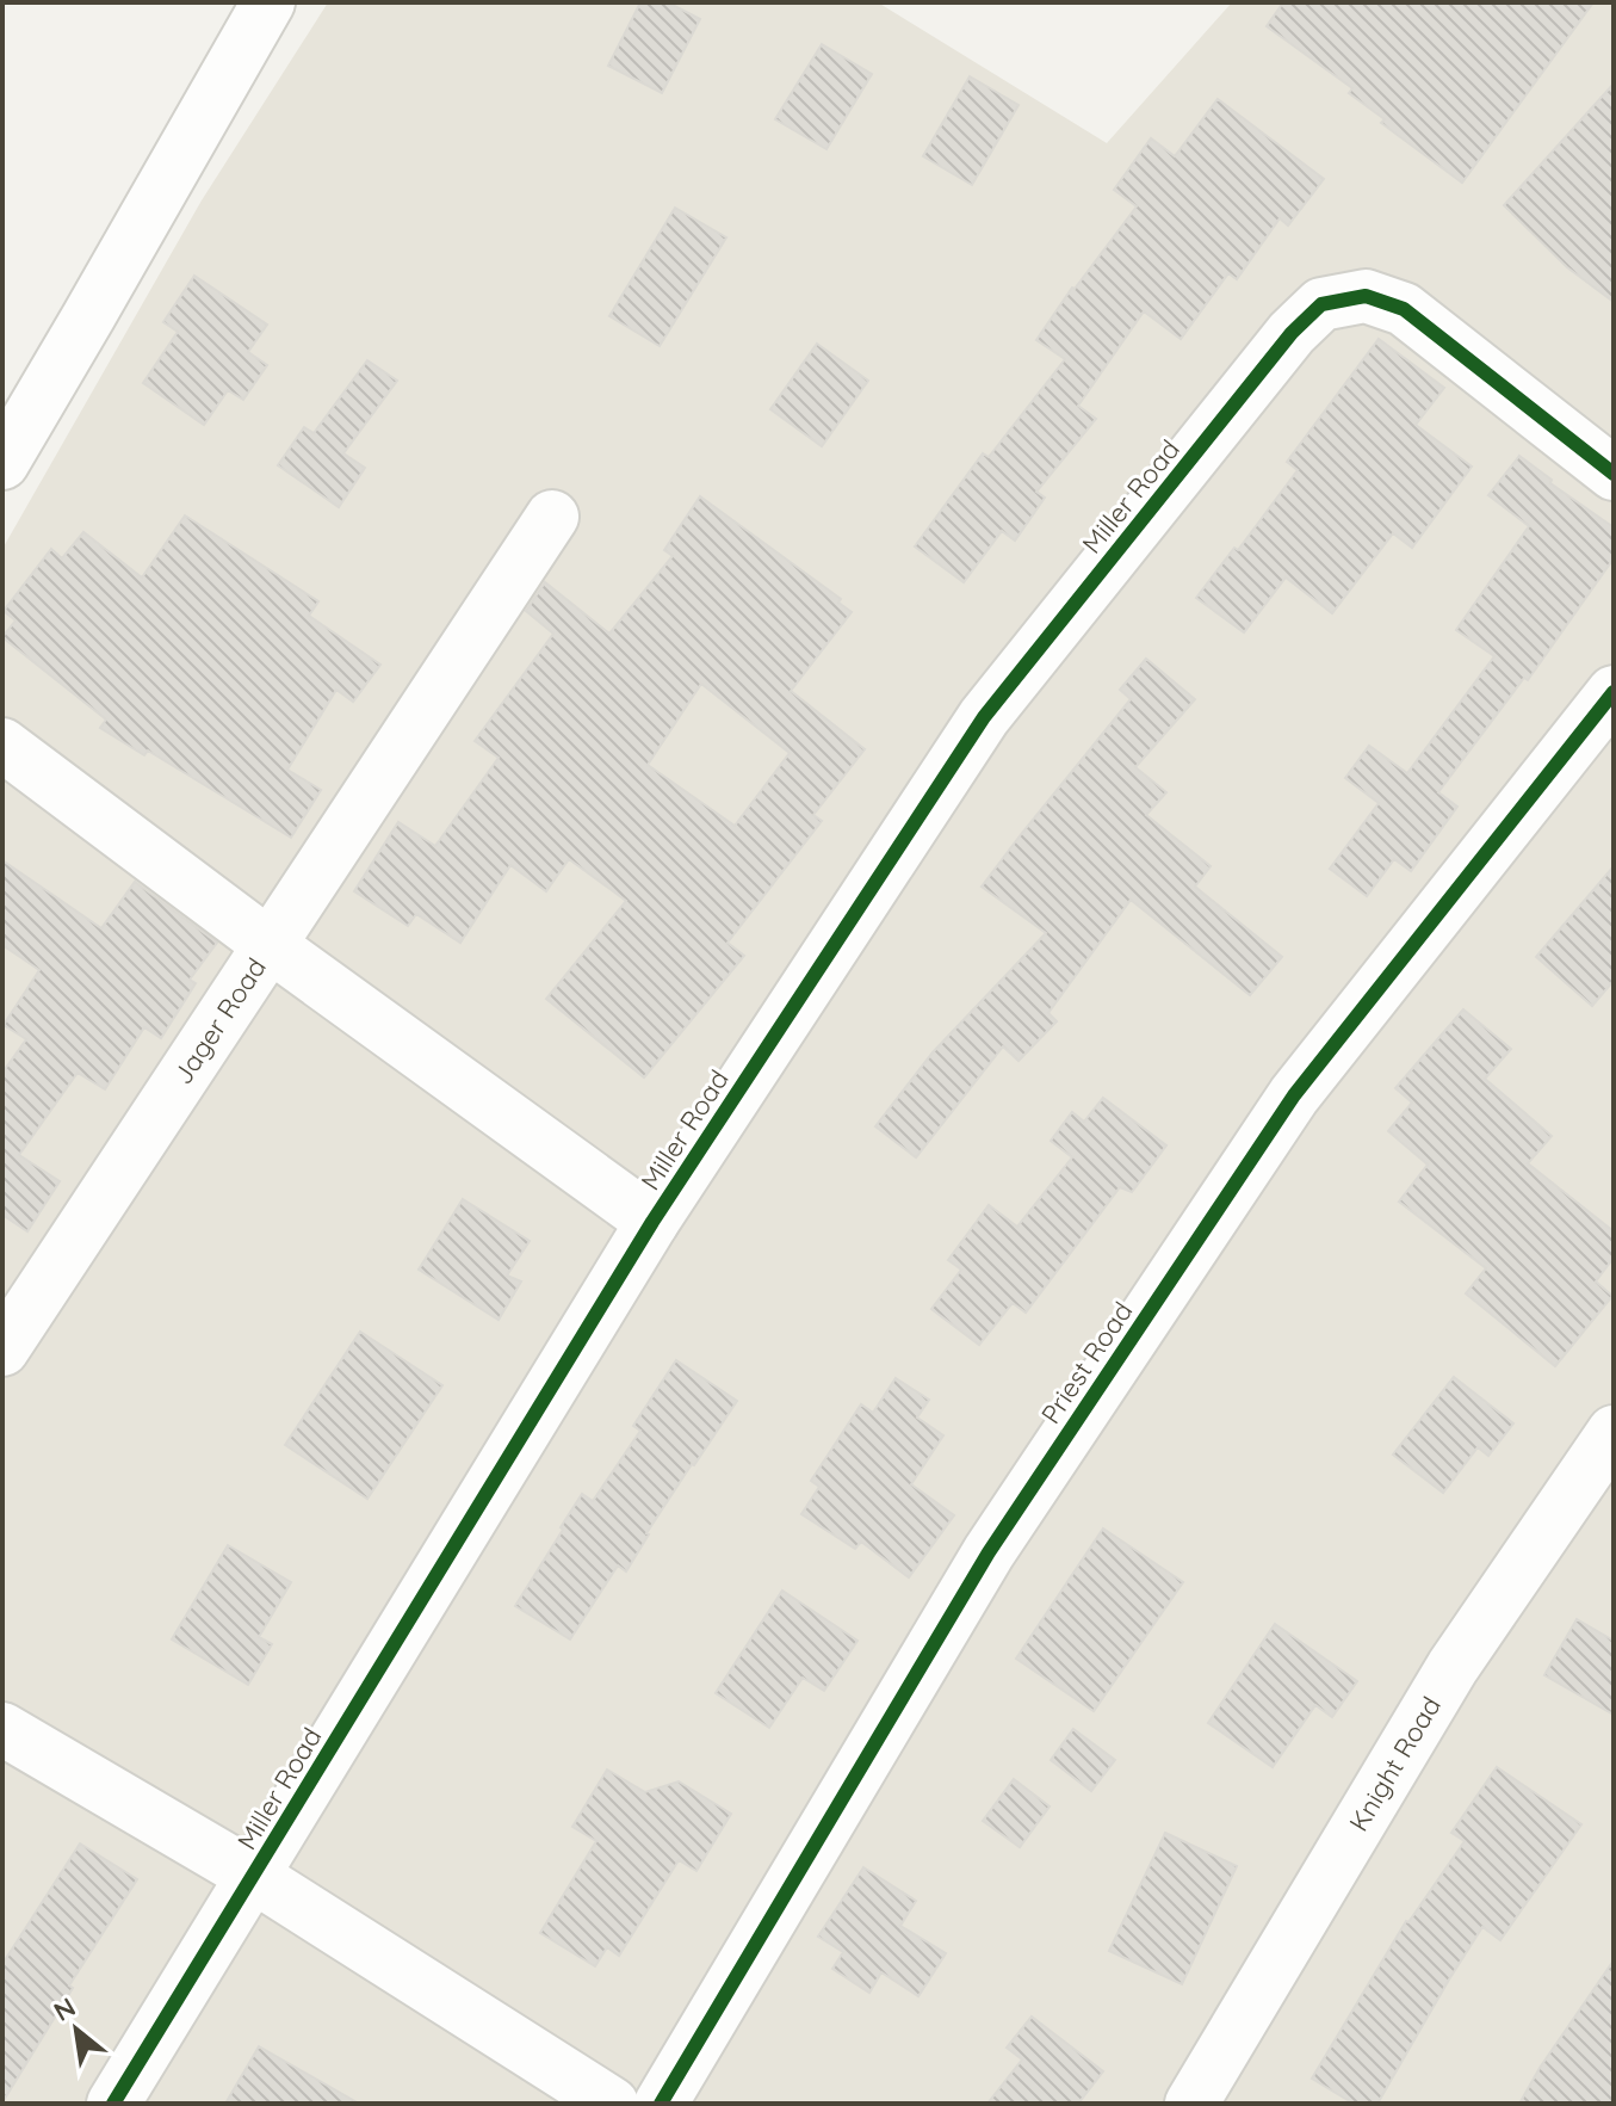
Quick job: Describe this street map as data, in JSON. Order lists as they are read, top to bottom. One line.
{"streets":{"street":["Miller Road","Jager Road","Priest Road","Knight Road"]},"crossings":[["Miller Road","Jager Road"]],"north":"top left"}
